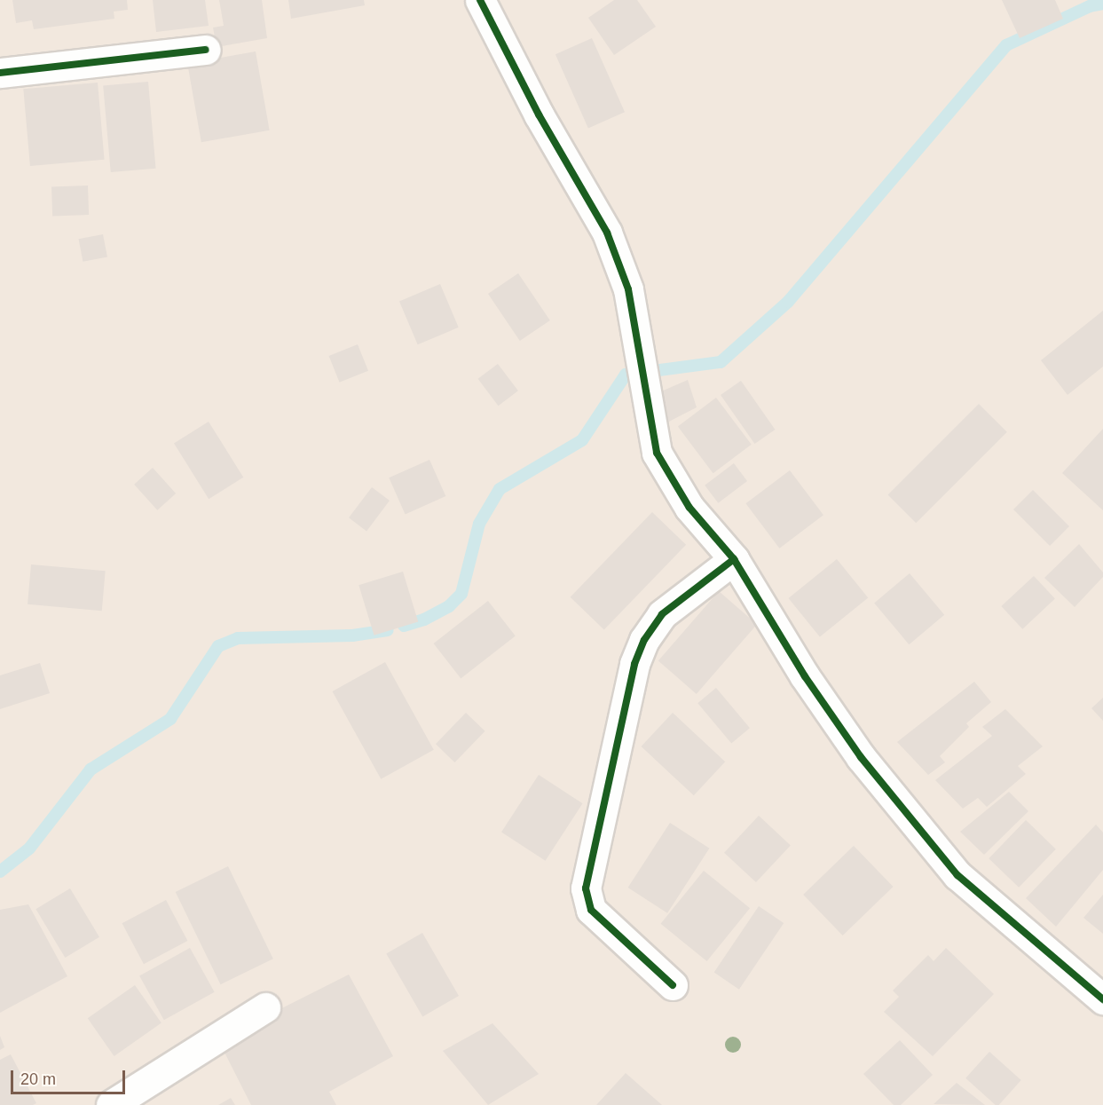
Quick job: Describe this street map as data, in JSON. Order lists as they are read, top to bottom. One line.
{"scale_bar":"20 m"}
